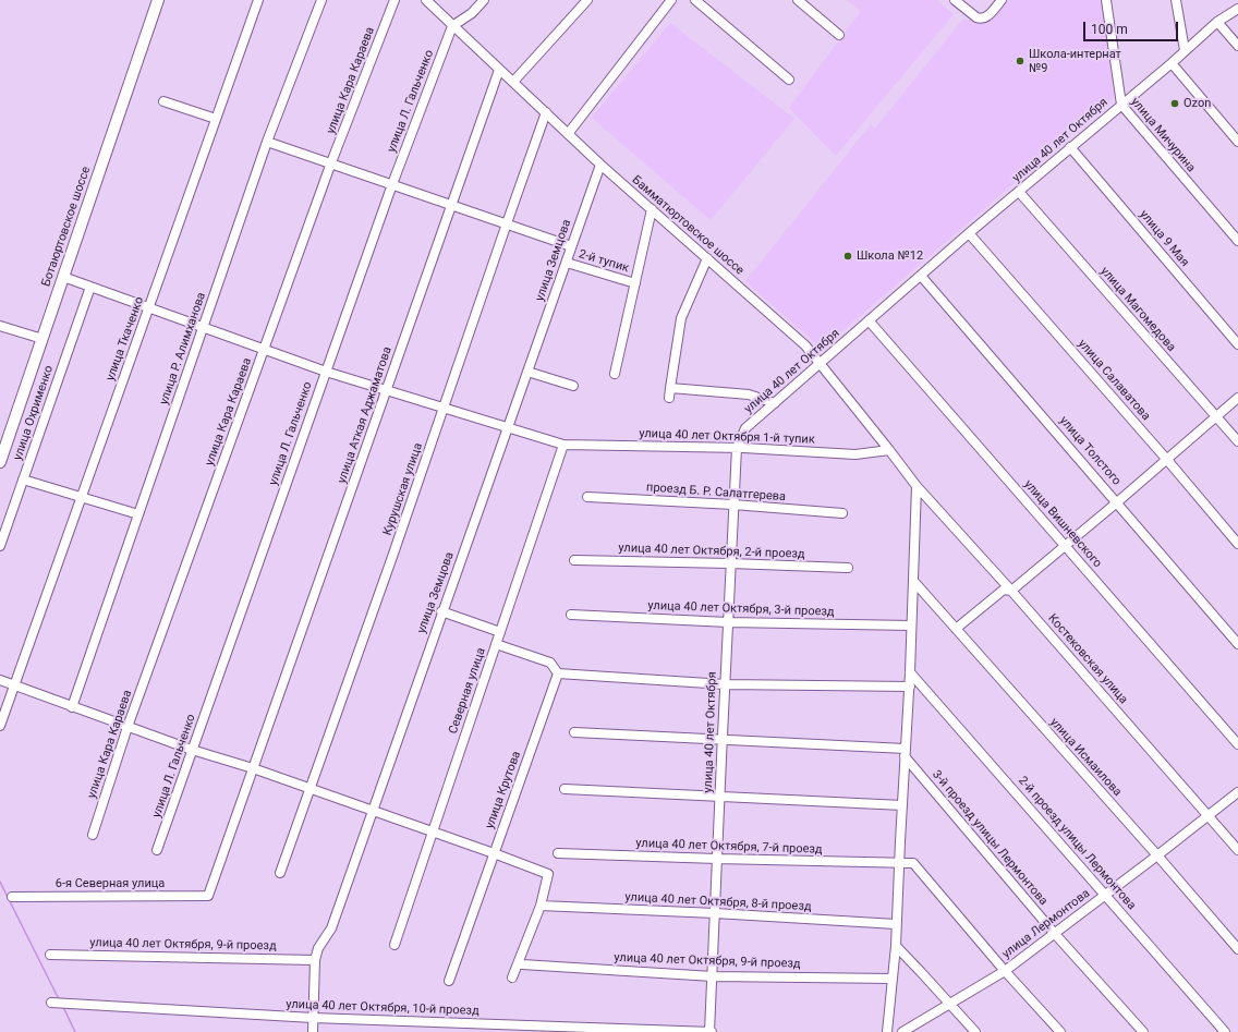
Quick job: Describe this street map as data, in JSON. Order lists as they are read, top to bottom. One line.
{"streets":{"main road":["Ботаюртовское шоссе"],"street":["улица Кара Караева","улица Л. Гальченко","улица Мичурина","улица 40 лет Октября","Бамматюртовское шоссе","улица 9 Мая","улица Земцова","2-й тупик","улица Магомедова","улица Ткаченко","улица Р. Алимханова","улица Салаватова","улица Охрименко","улица Аткая Аджаматова","улица 40 лет Октября 1-й тупик","улица Толстого","Курушская улица","проезд Б. Р. Салатгерева","улица Вишневского","улица 40 лет Октября, 2-й проезд","улица 40 лет Октября, 3-й проезд","Костековская улица","Северная улица","улица Исмаилова","улица Крутова","3-й проезд улицы Лермонтова","2-й проезд улицы Лермонтова","улица 40 лет Октября, 7-й проезд","6-я Северная улица","улица 40 лет Октября, 8-й проезд","улица Лермонтова","улица 40 лет Октября, 9-й проезд","улица 40 лет Октября, 10-й проезд"]},"crossings":[["улица Кара Караева","улица 40 лет Октября 1-й тупик"],["улица Л. Гальченко","Бамматюртовское шоссе"],["улица Л. Гальченко","улица 40 лет Октября 1-й тупик"],["улица Мичурина","улица 40 лет Октября"],["улица 40 лет Октября","Бамматюртовское шоссе"],["улица 40 лет Октября","улица 9 Мая"],["улица 40 лет Октября","улица Магомедова"],["улица 40 лет Октября","улица Салаватова"],["улица 40 лет Октября","улица 40 лет Октября 1-й тупик"],["улица 40 лет Октября","улица Толстого"],["улица 40 лет Октября","проезд Б. Р. Салатгерева"],["улица 40 лет Октября","улица Вишневского"],["улица 40 лет Октября","улица 40 лет Октября, 2-й проезд"],["улица 40 лет Октября","улица 40 лет Октября, 3-й проезд"],["улица 40 лет Октября","улица 40 лет Октября, 7-й проезд"],["улица 40 лет Октября","улица 40 лет Октября, 8-й проезд"],["улица 40 лет Октября","улица 40 лет Октября, 9-й проезд"],["улица 40 лет Октября","улица 40 лет Октября, 10-й проезд"],["Бамматюртовское шоссе","улица Земцова"],["Бамматюртовское шоссе","улица Аткая Аджаматова"],["Бамматюртовское шоссе","улица 40 лет Октября 1-й тупик"],["Бамматюртовское шоссе","Курушская улица"],["Бамматюртовское шоссе","Костековская улица"],["Ботаюртовское шоссе","улица 40 лет Октября 1-й тупик"],["улица Земцова","2-й тупик"],["улица Земцова","улица 40 лет Октября 1-й тупик"],["улица Земцова","улица 40 лет Октября, 9-й проезд"],["улица Земцова","улица 40 лет Октября, 10-й проезд"],["улица Ткаченко","улица 40 лет Октября 1-й тупик"],["улица Р. Алимханова","улица 40 лет Октября 1-й тупик"],["улица Охрименко","улица 40 лет Октября 1-й тупик"],["улица Аткая Аджаматова","улица 40 лет Октября 1-й тупик"],["улица Аткая Аджаматова","6-я Северная улица"],["улица 40 лет Октября 1-й тупик","Курушская улица"],["улица 40 лет Октября 1-й тупик","Северная улица"],["Костековская улица","улица Лермонтова"],["улица Исмаилова","улица Лермонтова"],["3-й проезд улицы Лермонтова","улица Лермонтова"],["2-й проезд улицы Лермонтова","улица Лермонтова"],["улица 40 лет Октября, 7-й проезд","улица Лермонтова"]],"places":["Школа-интернат №9","Ozon","Школа №12"],"scale_bar":"100 m"}
